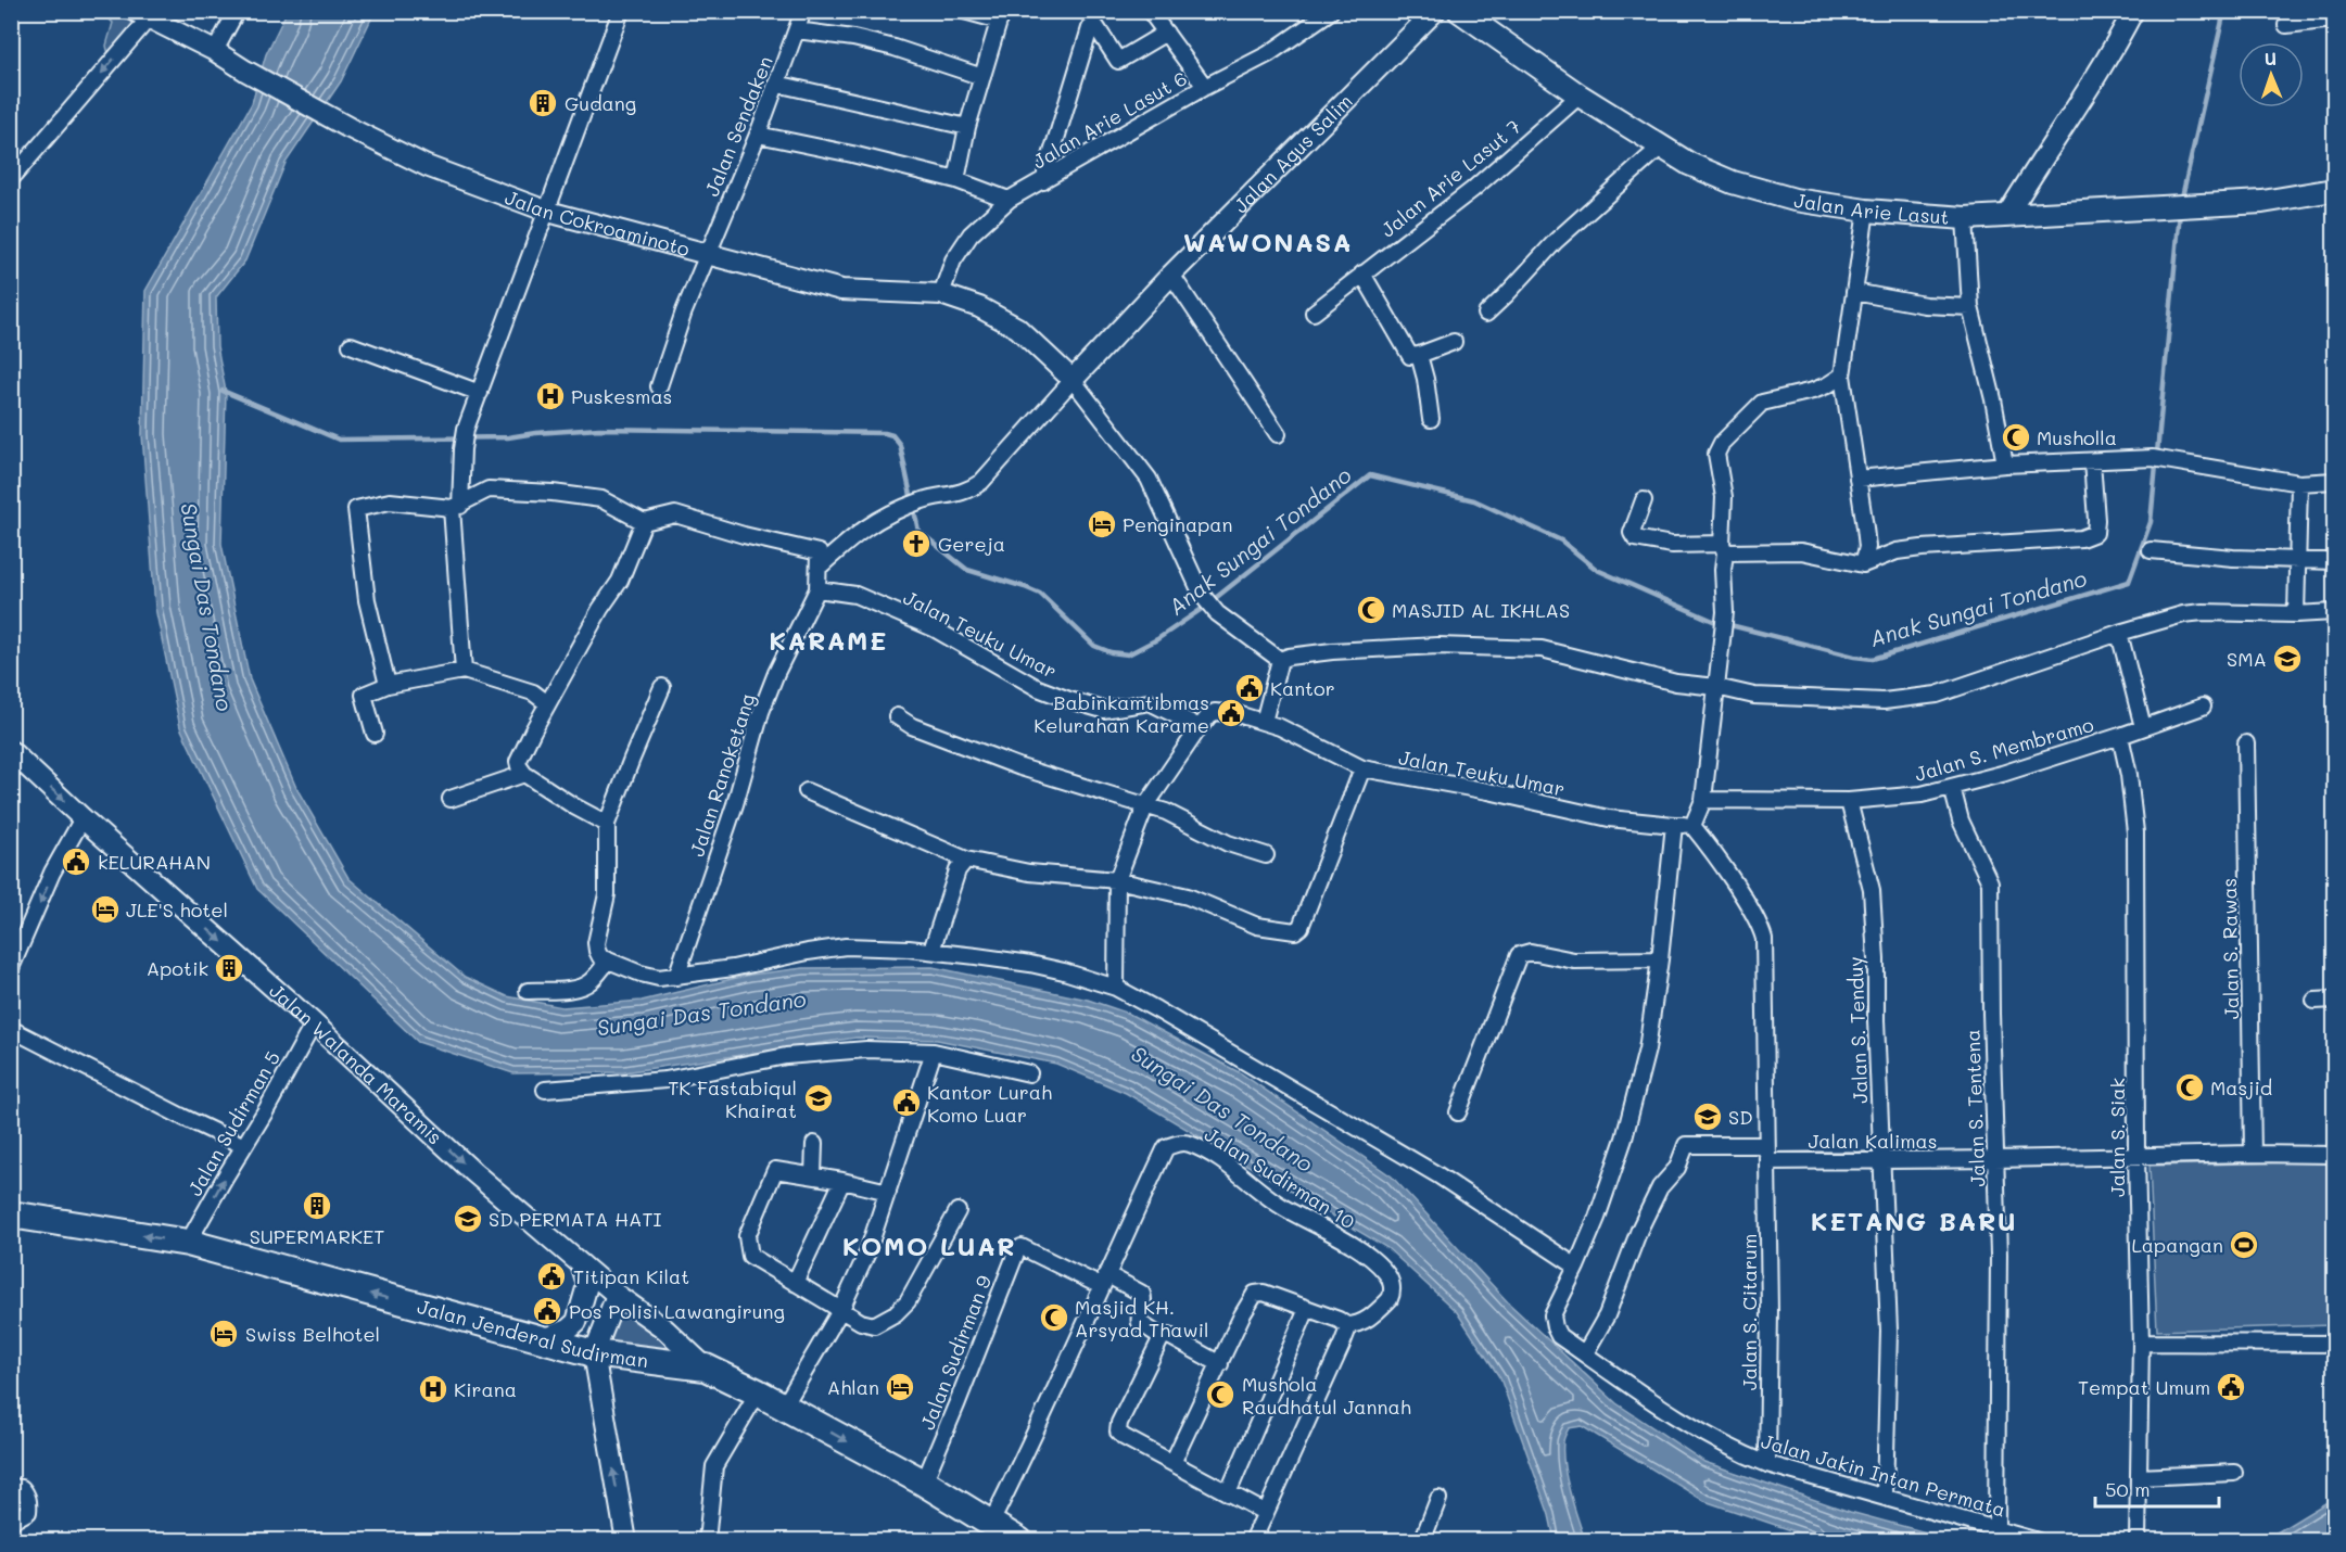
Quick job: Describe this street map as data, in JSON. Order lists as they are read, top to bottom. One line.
{"streets":{"highway":["Jalan Jenderal Sudirman"],"main road":["Jalan Arie Lasut"],"street":["Jalan Arie Lasut 6","Jalan Sendaken","Jalan Agus Salim","Jalan Arie Lasut 7","Jalan Cokroaminoto","Jalan Teuku Umar","Jalan S. Membramo","Jalan Ranoketang","Jalan S. Rawas","Jalan S. Tenduy","Jalan Walanda Maramis","Jalan S. Tentena","Jalan Sudirman 5","Jalan S. Siak","Jalan Kalimas","Jalan Sudirman 10","Jalan S. Citarum","Jalan Sudirman 9","Jalan Jakin Intan Permata"]},"crossings":[["Jalan Arie Lasut 6","Jalan Cokroaminoto"],["Jalan Sendaken","Jalan Cokroaminoto"],["Jalan Agus Salim","Jalan Cokroaminoto"],["Jalan Arie Lasut 7","Jalan Arie Lasut"],["Jalan Teuku Umar","Jalan Ranoketang"],["Jalan Teuku Umar","Jalan Jakin Intan Permata"],["Jalan S. Membramo","Jalan S. Tenduy"],["Jalan S. Membramo","Jalan S. Tentena"],["Jalan S. Membramo","Jalan S. Siak"],["Jalan S. Rawas","Jalan Kalimas"],["Jalan S. Tenduy","Jalan Kalimas"],["Jalan S. Tenduy","Jalan Jakin Intan Permata"],["Jalan Walanda Maramis","Jalan Sudirman 5"],["Jalan Walanda Maramis","Jalan Jenderal Sudirman"],["Jalan S. Tentena","Jalan Kalimas"],["Jalan S. Tentena","Jalan Jakin Intan Permata"],["Jalan Sudirman 5","Jalan Jenderal Sudirman"],["Jalan S. Siak","Jalan Kalimas"],["Jalan Kalimas","Jalan S. Citarum"],["Jalan Kalimas","Jalan Jakin Intan Permata"],["Jalan Sudirman 10","Jalan Jenderal Sudirman"],["Jalan Sudirman 10","Jalan Sudirman 9"],["Jalan S. Citarum","Jalan Jakin Intan Permata"],["Jalan Jenderal Sudirman","Jalan Sudirman 9"]],"one_way":["Jalan Walanda Maramis","Jalan Sudirman 5"],"districts":["WAWONASA","KARAME","KETANG BARU","KOMO LUAR"],"water":["Anak Sungai Tondano","Sungai Das Tondano"],"places":{"building":["Gudang","Apotik","SUPERMARKET"],"hospital":["Puskesmas","Kirana"],"mosque":["Musholla","MASJID AL IKHLAS","Masjid","Masjid KH. Arsyad Thawil","Mushola Raudhatul Jannah"],"hotel":["Penginapan","JLE'S hotel","Swiss Belhotel","Ahlan"],"church":["Gereja"],"school or university":["SMA","TK Fastabiqul Khairat","SD","SD PERMATA HATI"],"public building":["Kantor","Babinkamtibmas Kelurahan Karame","kELURAHAN","Kantor Lurah Komo Luar","Titipan Kilat","Pos Polisi Lawangirung","Tempat Umum"],"sports":["Lapangan"]},"scale_bar":"50 m","north":"top"}
